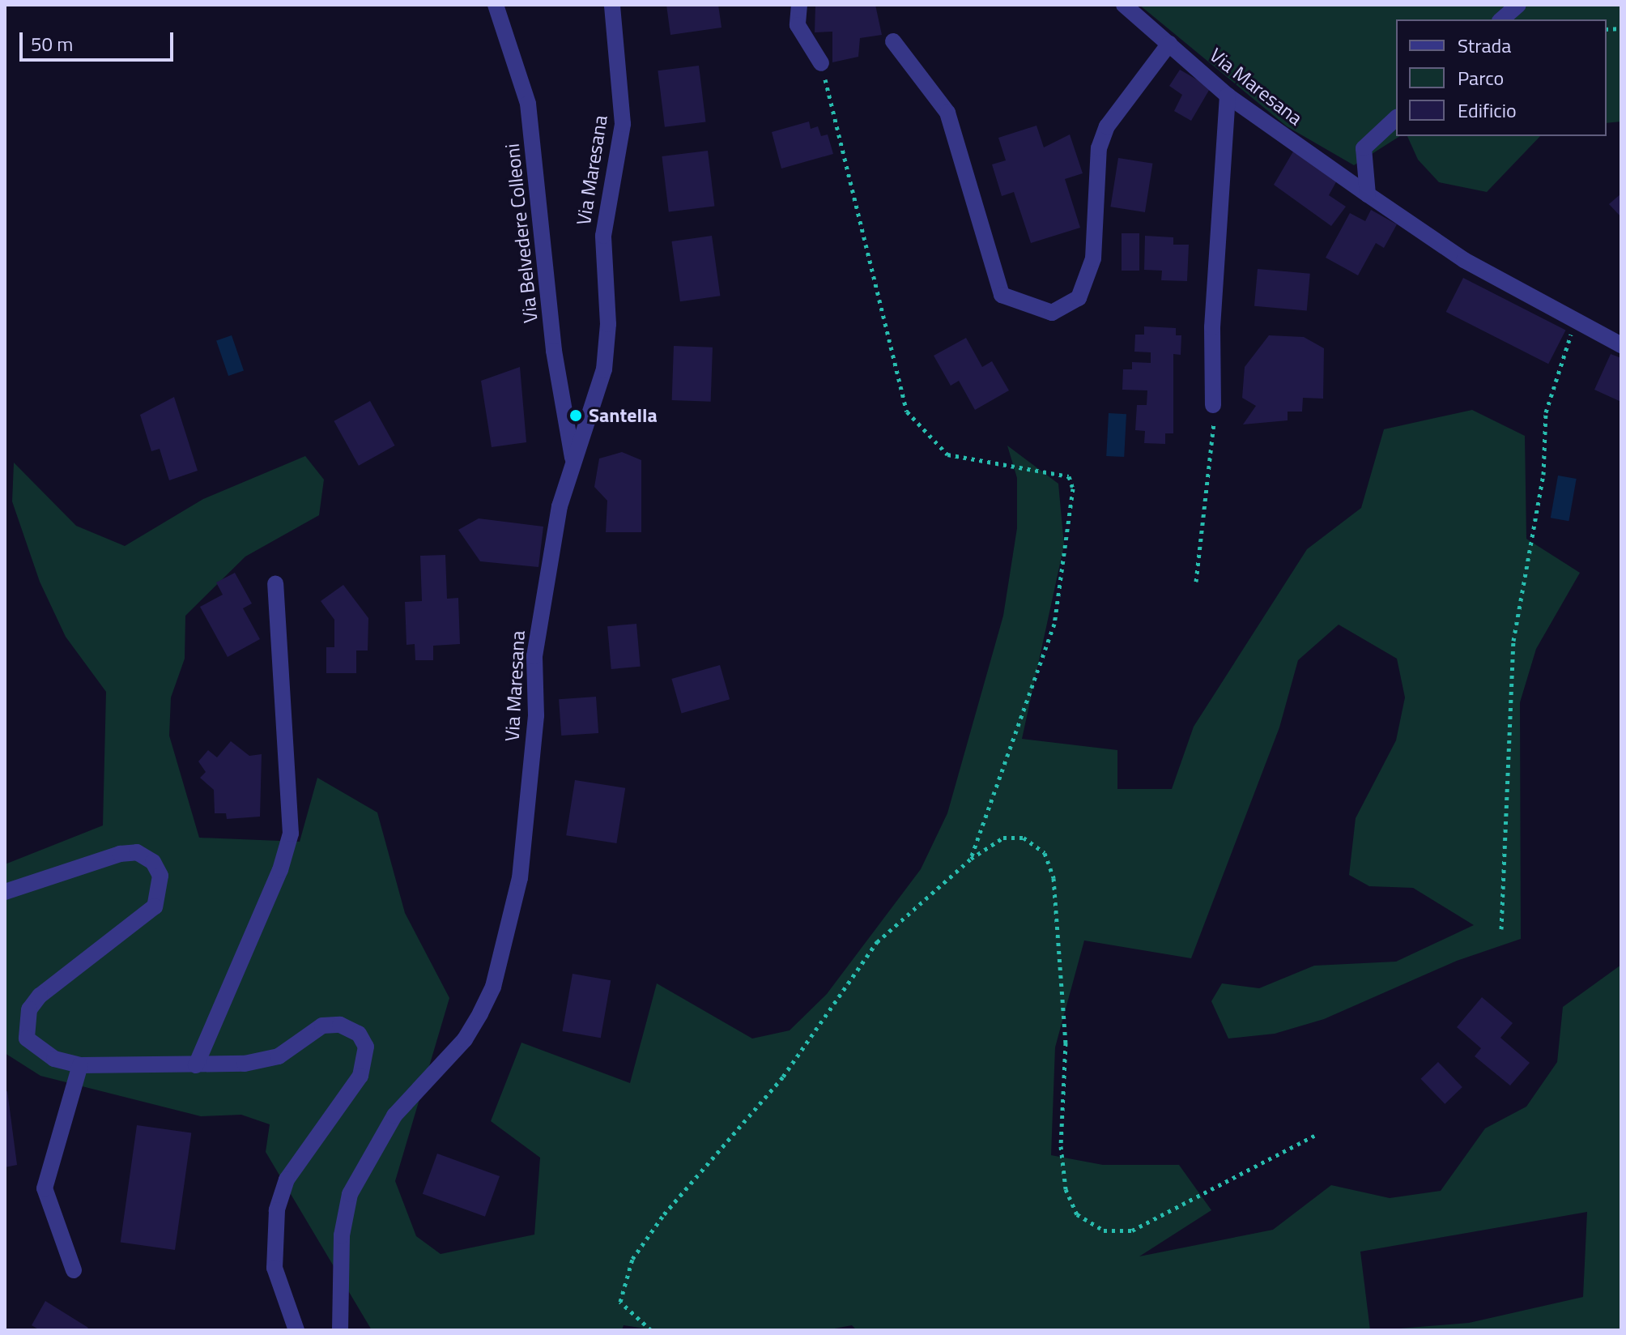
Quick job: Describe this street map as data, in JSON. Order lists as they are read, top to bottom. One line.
{"streets":{"street":["Via Maresana","Via Belvedere Colleoni"]},"crossings":[["Via Maresana","Via Belvedere Colleoni"]],"places":["Santella"],"legend":["Strada","Parco","Edificio"],"scale_bar":"50 m"}
